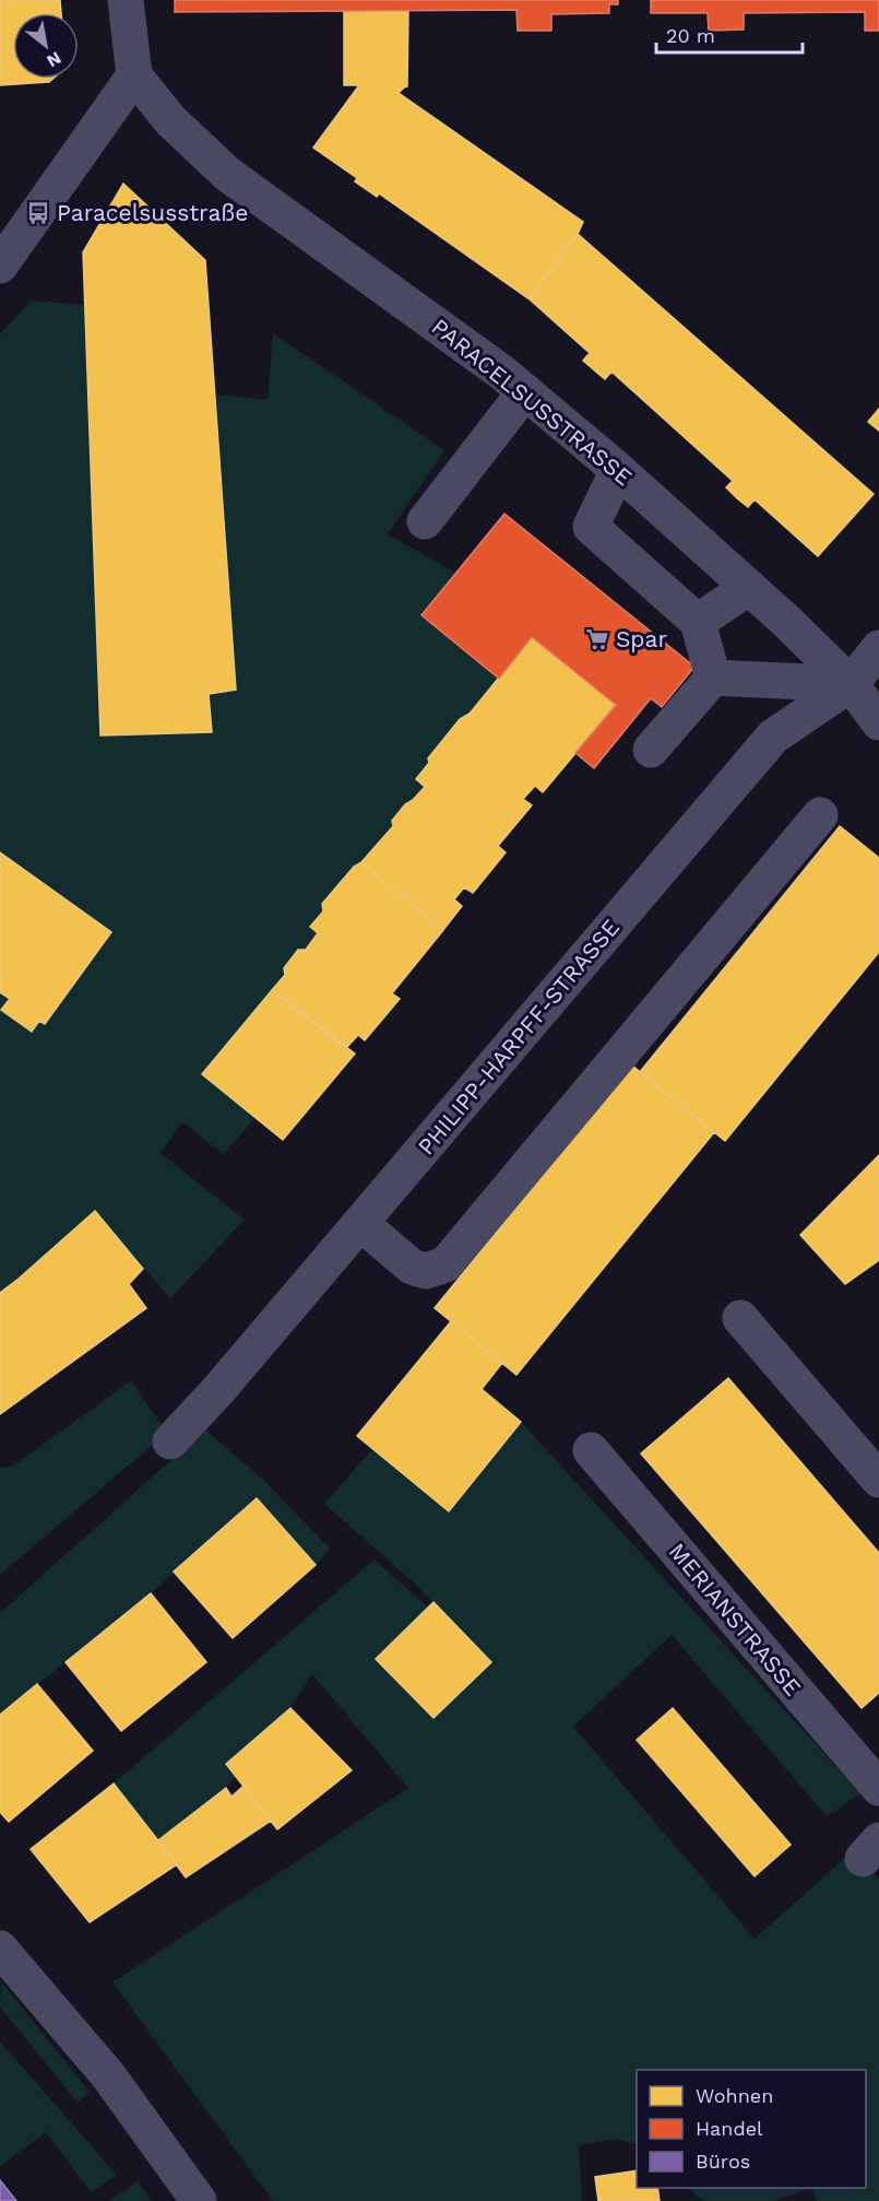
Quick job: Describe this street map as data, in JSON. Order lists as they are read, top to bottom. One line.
{"streets":{"street":["PARACELSUSSTRASSE","PHILIPP-HARPFF-STRASSE","MERIANSTRASSE"]},"crossings":[["PARACELSUSSTRASSE","PHILIPP-HARPFF-STRASSE"]],"places":{"bus stop":["Paracelsusstraße"],"supermarket":["Spar"]},"legend":["Wohnen","Handel","Büros"],"scale_bar":"20 m","north":"bottom right"}
